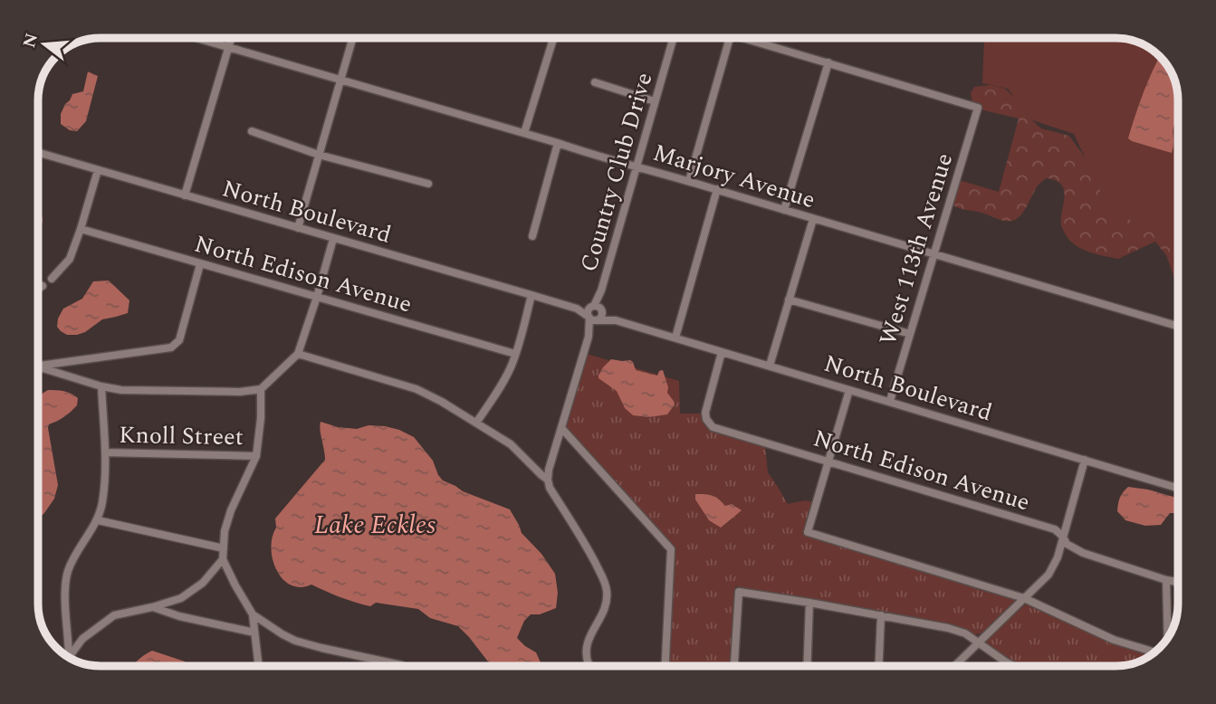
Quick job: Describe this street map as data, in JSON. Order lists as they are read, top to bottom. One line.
{"streets":{"street":["Country Club Drive","Marjory Avenue","North Boulevard","West 113th Avenue","North Edison Avenue","Knoll Street"]},"crossings":[["Country Club Drive","Marjory Avenue"],["Country Club Drive","North Boulevard"],["Marjory Avenue","West 113th Avenue"],["North Boulevard","West 113th Avenue"],["North Boulevard","North Edison Avenue"]],"water":["Lake Eckles"],"north":"left"}
